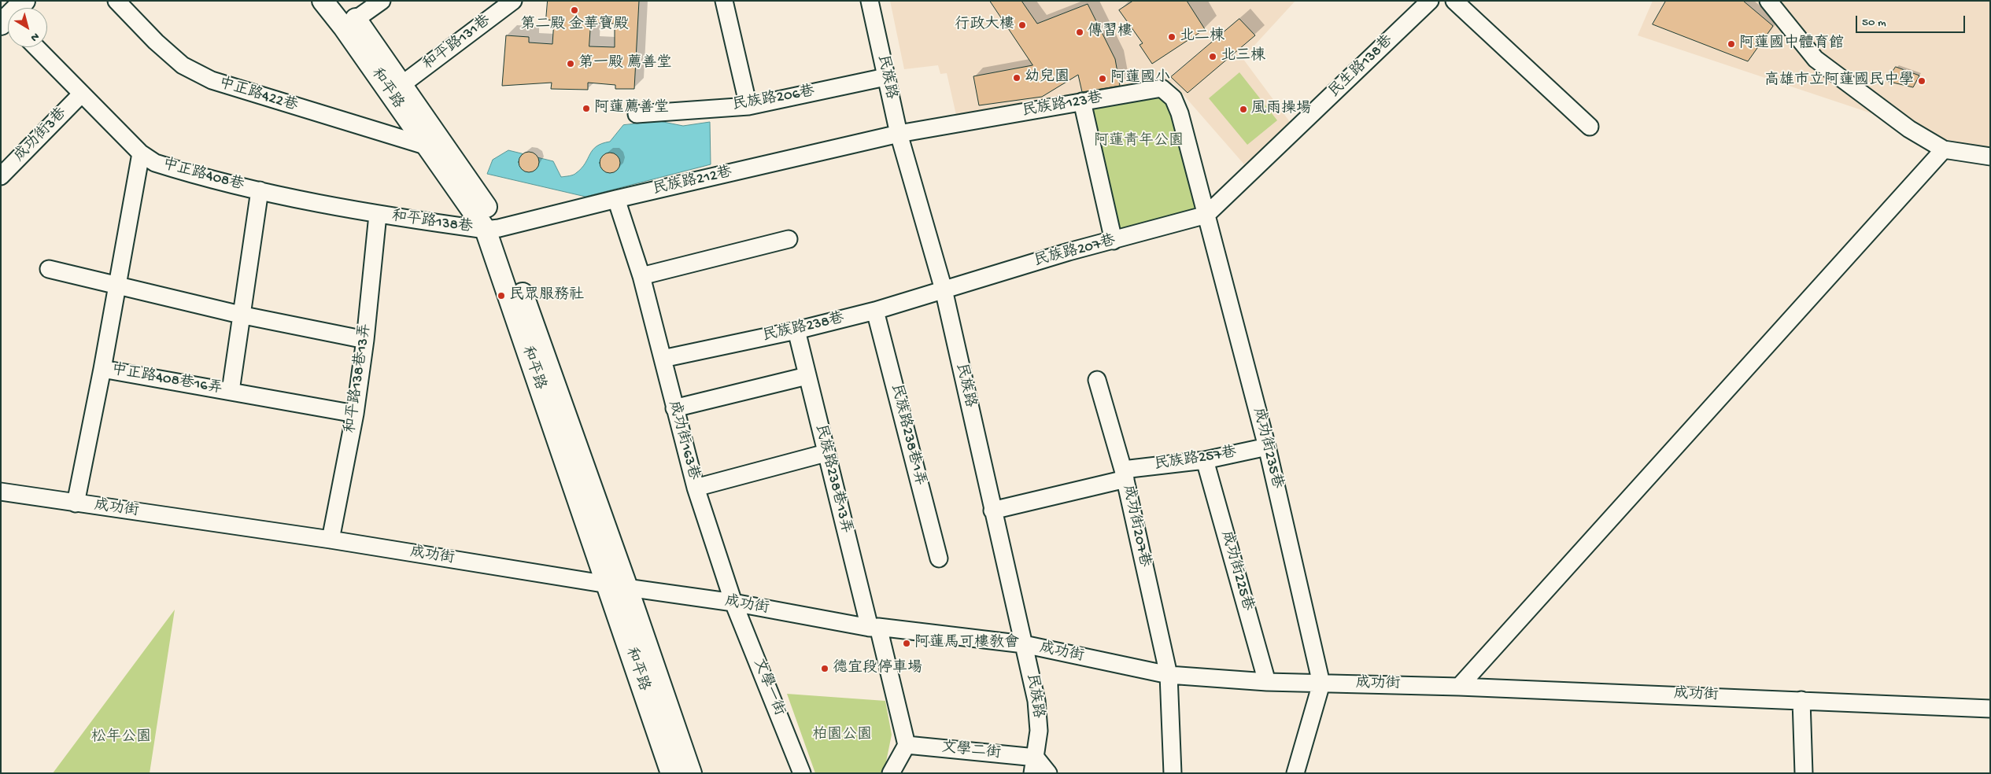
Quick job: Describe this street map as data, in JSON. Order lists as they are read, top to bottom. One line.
{"streets":{"main road":["和平路"],"street":["和平路131巷","民生路138巷","民族路","中正路422巷","民族路206巷","民族路123巷","成功街3巷","中正路408巷","民族路212巷","和平路138巷","民族路207巷","民族路238巷","和平路138巷13弄","中正路408巷16弄","民族路238巷1弄","成功街163巷","成功街235巷","民族路257巷","民族路238巷13弄","成功街","成功街207巷","成功街225巷","文學一街","文學二街"]},"crossings":[["和平路131巷","和平路"],["民生路138巷","民族路123巷"],["民生路138巷","民族路207巷"],["民生路138巷","成功街235巷"],["民族路","民族路206巷"],["民族路","民族路123巷"],["民族路","民族路212巷"],["民族路","民族路207巷"],["民族路","民族路238巷"],["民族路","民族路257巷"],["民族路","成功街"],["民族路","文學二街"],["和平路","中正路422巷"],["和平路","民族路212巷"],["和平路","和平路138巷"],["和平路","成功街"],["民族路123巷","民族路212巷"],["民族路123巷","民族路207巷"],["民族路123巷","成功街235巷"],["成功街3巷","中正路408巷"],["中正路408巷","和平路138巷"],["中正路408巷","和平路138巷13弄"],["民族路212巷","和平路138巷"],["民族路212巷","成功街163巷"],["和平路138巷","和平路138巷13弄"],["民族路207巷","民族路238巷"],["民族路207巷","成功街235巷"],["民族路238巷","民族路238巷1弄"],["民族路238巷","成功街163巷"],["民族路238巷","民族路238巷13弄"],["和平路138巷13弄","中正路408巷16弄"],["和平路138巷13弄","成功街"],["成功街163巷","成功街"],["成功街163巷","文學一街"],["成功街235巷","民族路257巷"],["成功街235巷","成功街"],["民族路257巷","成功街207巷"],["民族路257巷","成功街225巷"],["民族路238巷13弄","成功街"],["成功街","成功街207巷"],["成功街","成功街225巷"],["成功街","文學一街"]],"parks":["阿蓮青年公園","柏園公園","松年公園"],"places":["第二殿 金華寶殿","行政大樓","傳習樓","北二棟","阿蓮國中體育館","北三棟","第一殿 薦善堂","幼兒園","阿蓮國小","高雄市立阿蓮國民中學","阿蓮薦善堂","風雨操場","民眾服務社","阿蓮馬可樓教會","德宜段停車場"],"scale_bar":"50 m","north":"bottom right"}
